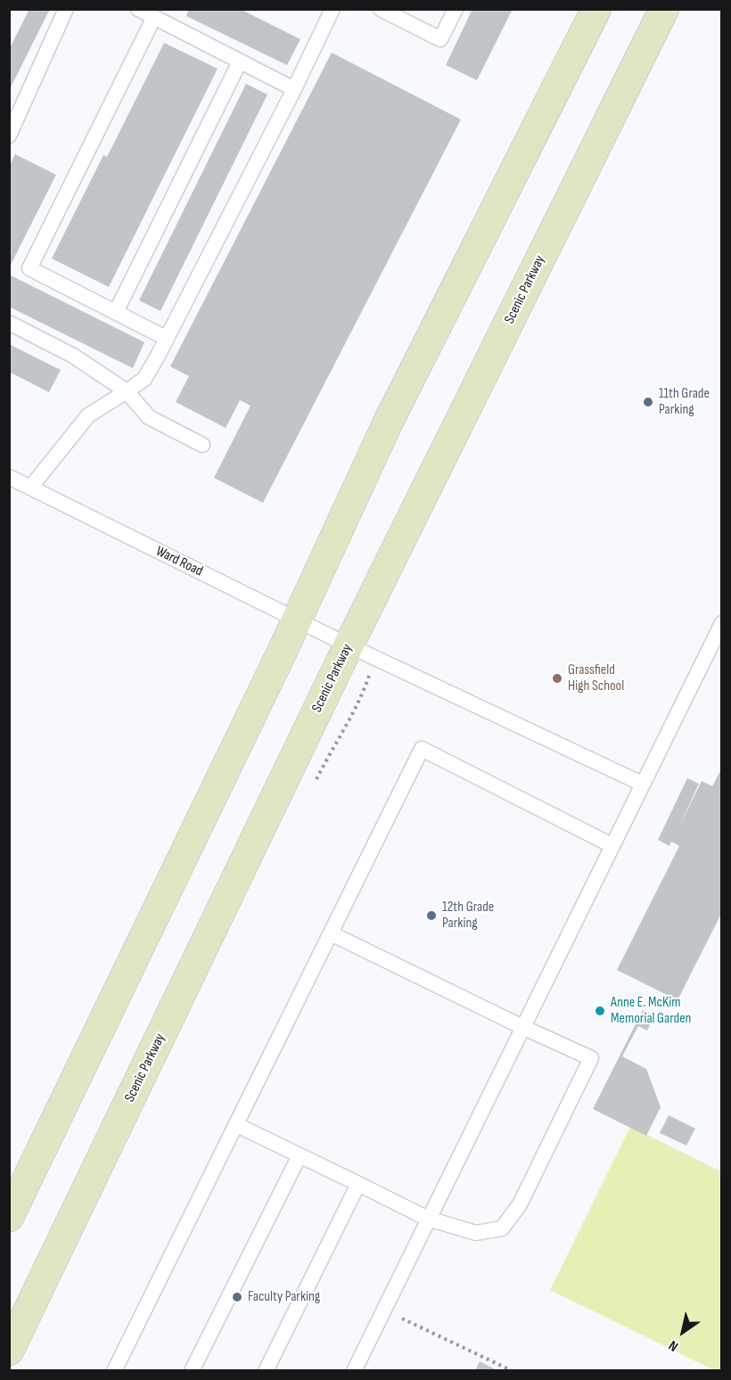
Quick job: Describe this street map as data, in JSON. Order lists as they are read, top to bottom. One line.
{"streets":{"street":["Scenic Parkway"],"lane":["Ward Road"]},"crossings":[["Scenic Parkway","Ward Road"]],"places":["11th Grade Parking","Grassfield High School","12th Grade Parking","Anne E. McKim Memorial Garden","Faculty Parking"],"north":"bottom left"}
